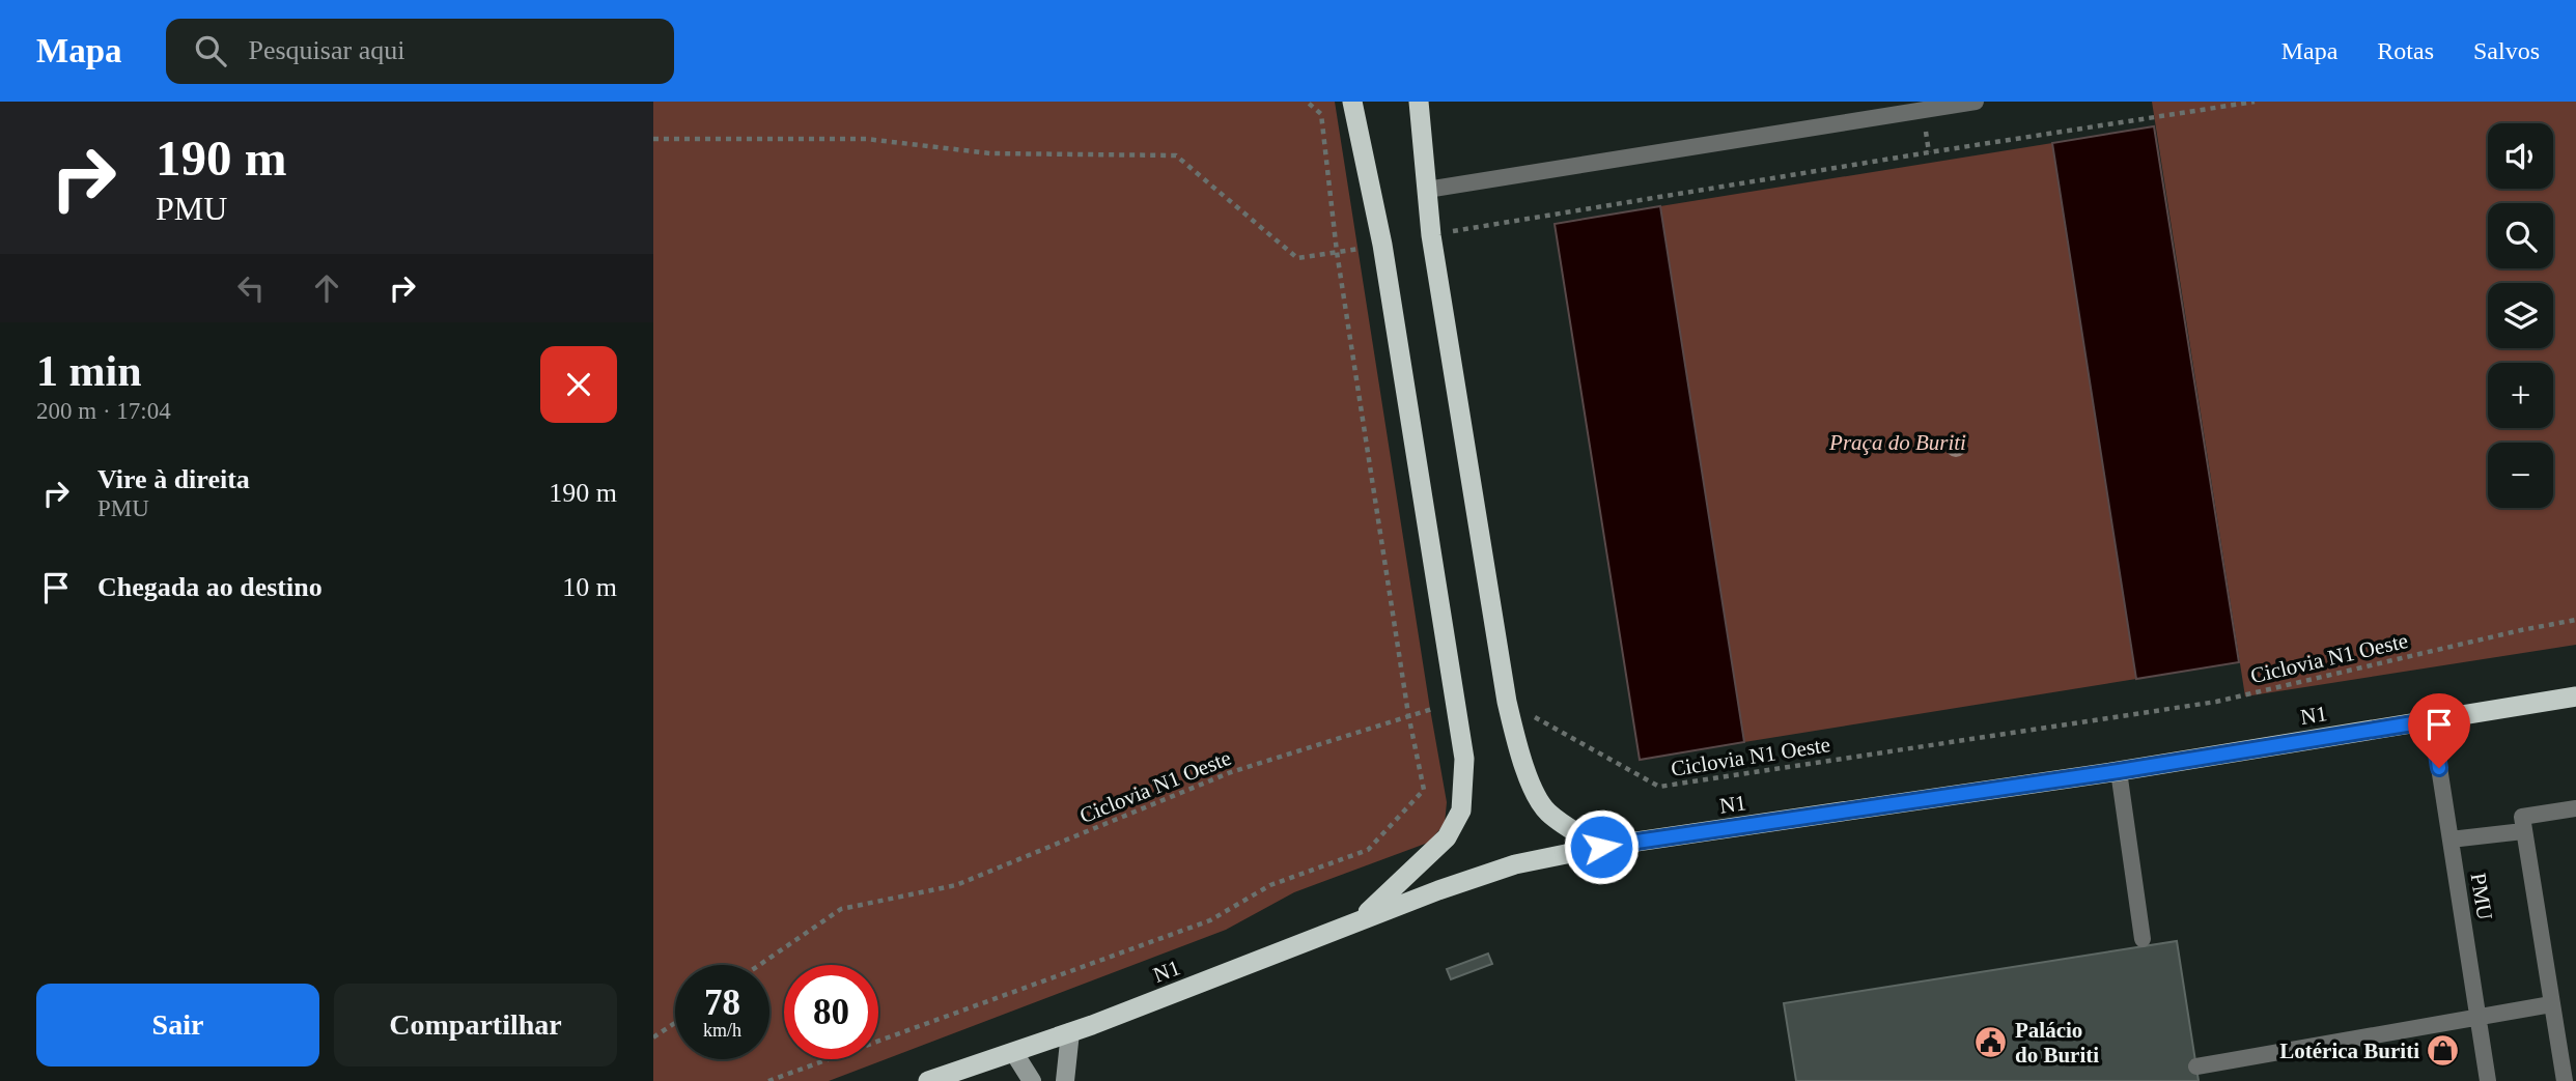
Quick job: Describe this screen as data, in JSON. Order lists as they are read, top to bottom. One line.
{"streets":{"highway":["N1"],"lane":["PMU"],"path":["Ciclovia N1 Oeste"]},"crossings":[["N1","PMU"]],"parks":["Praça do Buriti"],"places":{"public building":["Palácio do Buriti"],"shop":["Lotérica Buriti"]},"page":{"header":"Mapa","search":"Pesquisar aqui","nav":["Mapa","Rotas","Salvos"],"turn":["190 m","PMU"],"map_buttons":["+","−"],"heading":["1 min","200 m · 17:04"],"list":[{"name":"Vire à direita","note":"PMU","value":"190 m"},{"name":"Chegada ao destino","value":"10 m"}],"speed":"78 km/h","limit":"80","buttons":["Sair","Compartilhar"]}}
